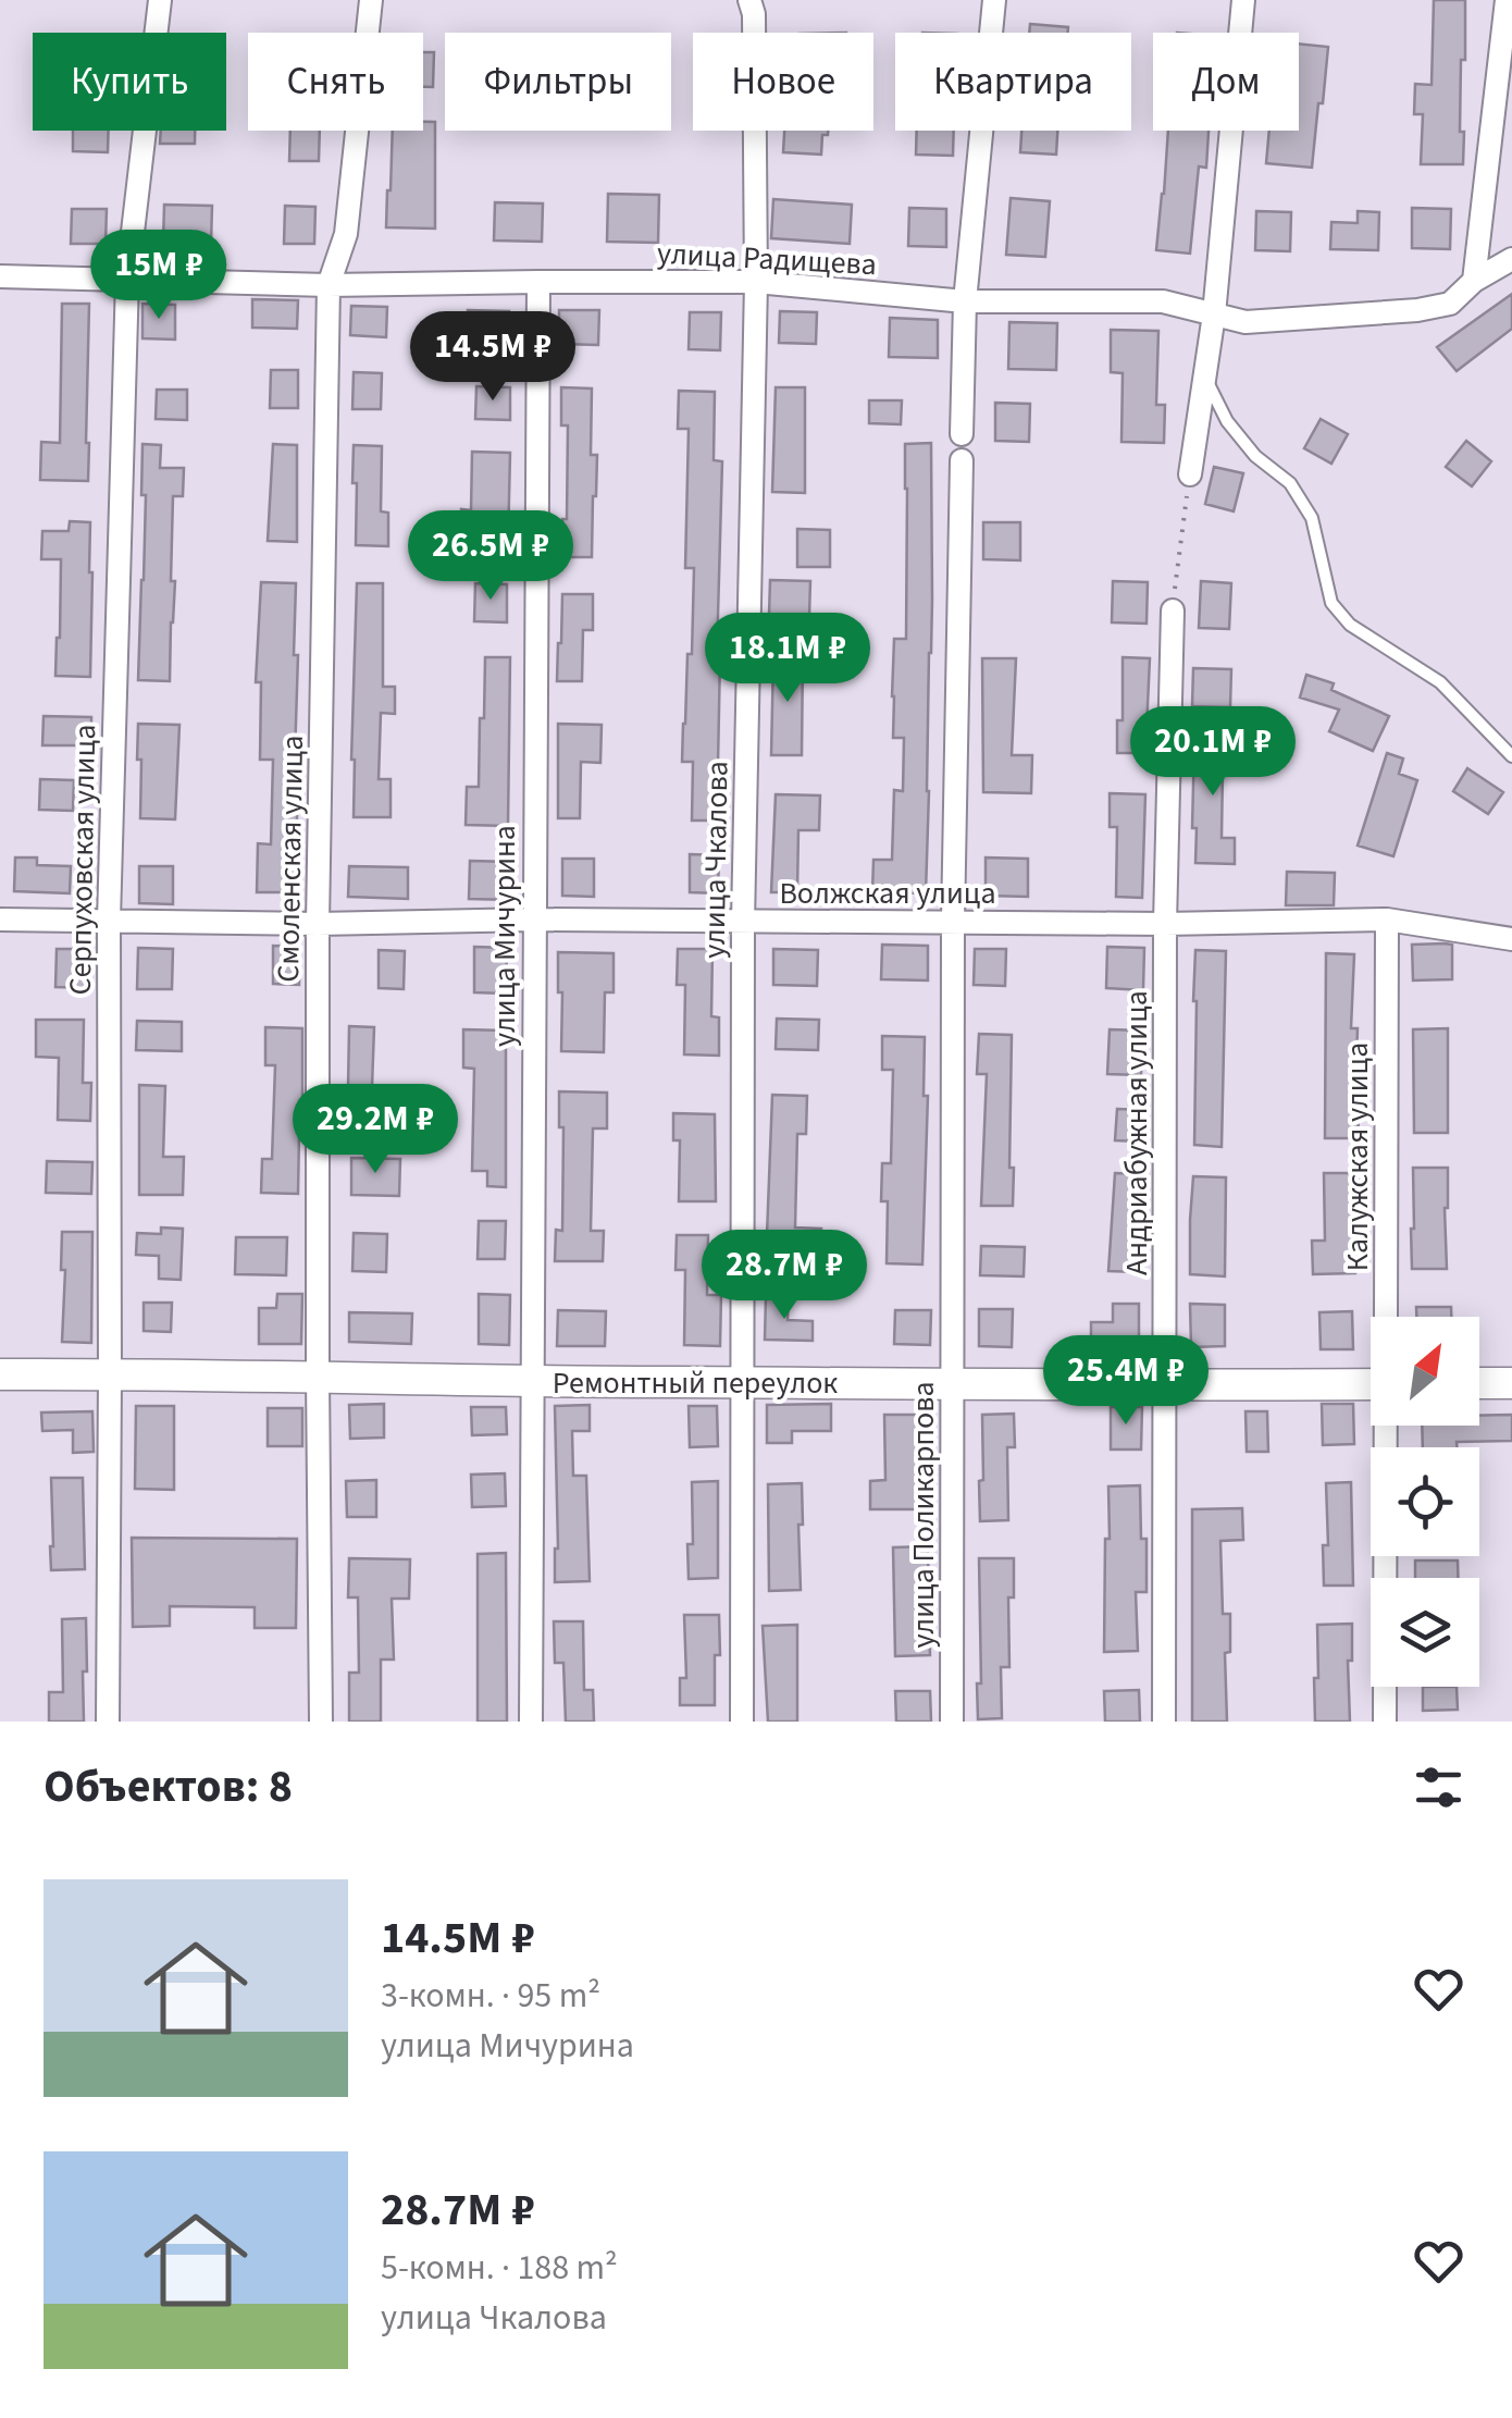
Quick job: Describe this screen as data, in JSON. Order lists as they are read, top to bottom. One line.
{"streets":{"main road":["Ремонтный переулок"],"street":["улица Радищева","Смоленская улица","Серпуховская улица","улица Чкалова","Волжская улица","улица Мичурина","Андриабужная улица","Калужская улица","улица Поликарпова"]},"crossings":[["улица Радищева","Смоленская улица"],["улица Радищева","Серпуховская улица"],["улица Радищева","улица Чкалова"],["улица Радищева","улица Мичурина"],["Смоленская улица","Волжская улица"],["Смоленская улица","Ремонтный переулок"],["Серпуховская улица","Волжская улица"],["Серпуховская улица","Ремонтный переулок"],["улица Чкалова","Волжская улица"],["улица Чкалова","Ремонтный переулок"],["Волжская улица","улица Мичурина"],["Волжская улица","Андриабужная улица"],["Волжская улица","Калужская улица"],["Волжская улица","улица Поликарпова"],["улица Мичурина","Ремонтный переулок"],["Андриабужная улица","Ремонтный переулок"],["Ремонтный переулок","улица Поликарпова"]],"north":"top right","page":{"chip":["Купить","Снять","Фильтры","Новое","Квартира","Дом"],"price":["15M ₽","14.5M ₽","26.5M ₽","18.1M ₽","20.1M ₽","29.2M ₽","28.7M ₽","25.4M ₽"],"heading":"Объектов: 8","list":[{"name":"14.5M ₽","note":"3-комн. · 95 m² · улица Мичурина"},{"name":"28.7M ₽","note":"5-комн. · 188 m² · улица Чкалова"}]}}
